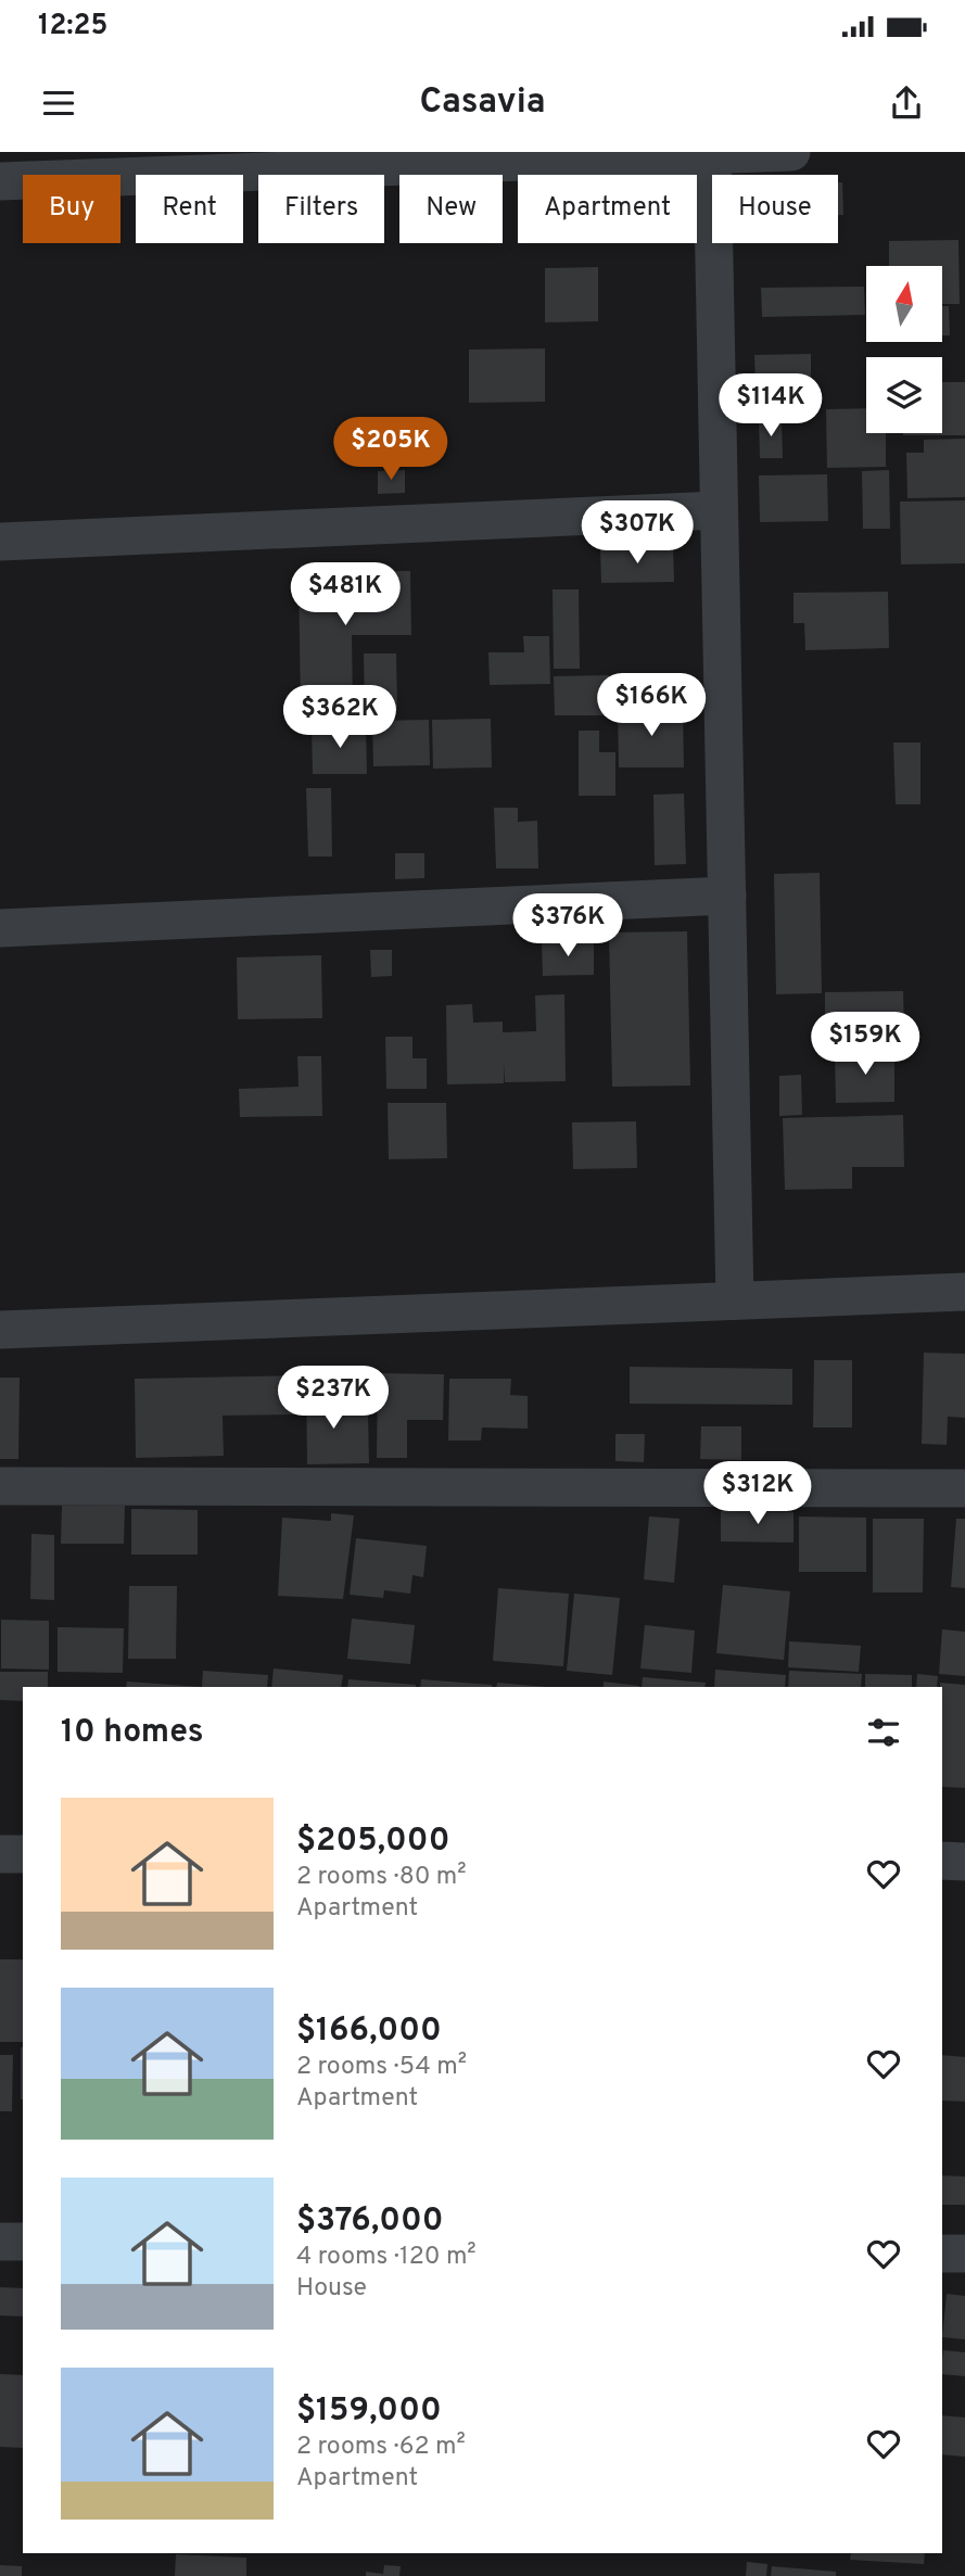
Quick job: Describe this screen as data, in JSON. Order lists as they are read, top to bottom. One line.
{"north":"top","page":{"status":"12:25","header":"Casavia","chip":["Buy","Rent","Filters","New","Apartment","House"],"price":["$114K","$205K","$307K","$481K","$166K","$362K","$376K","$159K","$237K","$312K"],"heading":"10 homes","list":[{"name":"$205,000","note":"2 rooms · 80 m² · Apartment"},{"name":"$166,000","note":"2 rooms · 54 m² · Apartment"},{"name":"$376,000","note":"4 rooms · 120 m² · House"},{"name":"$159,000","note":"2 rooms · 62 m² · Apartment"}]}}
